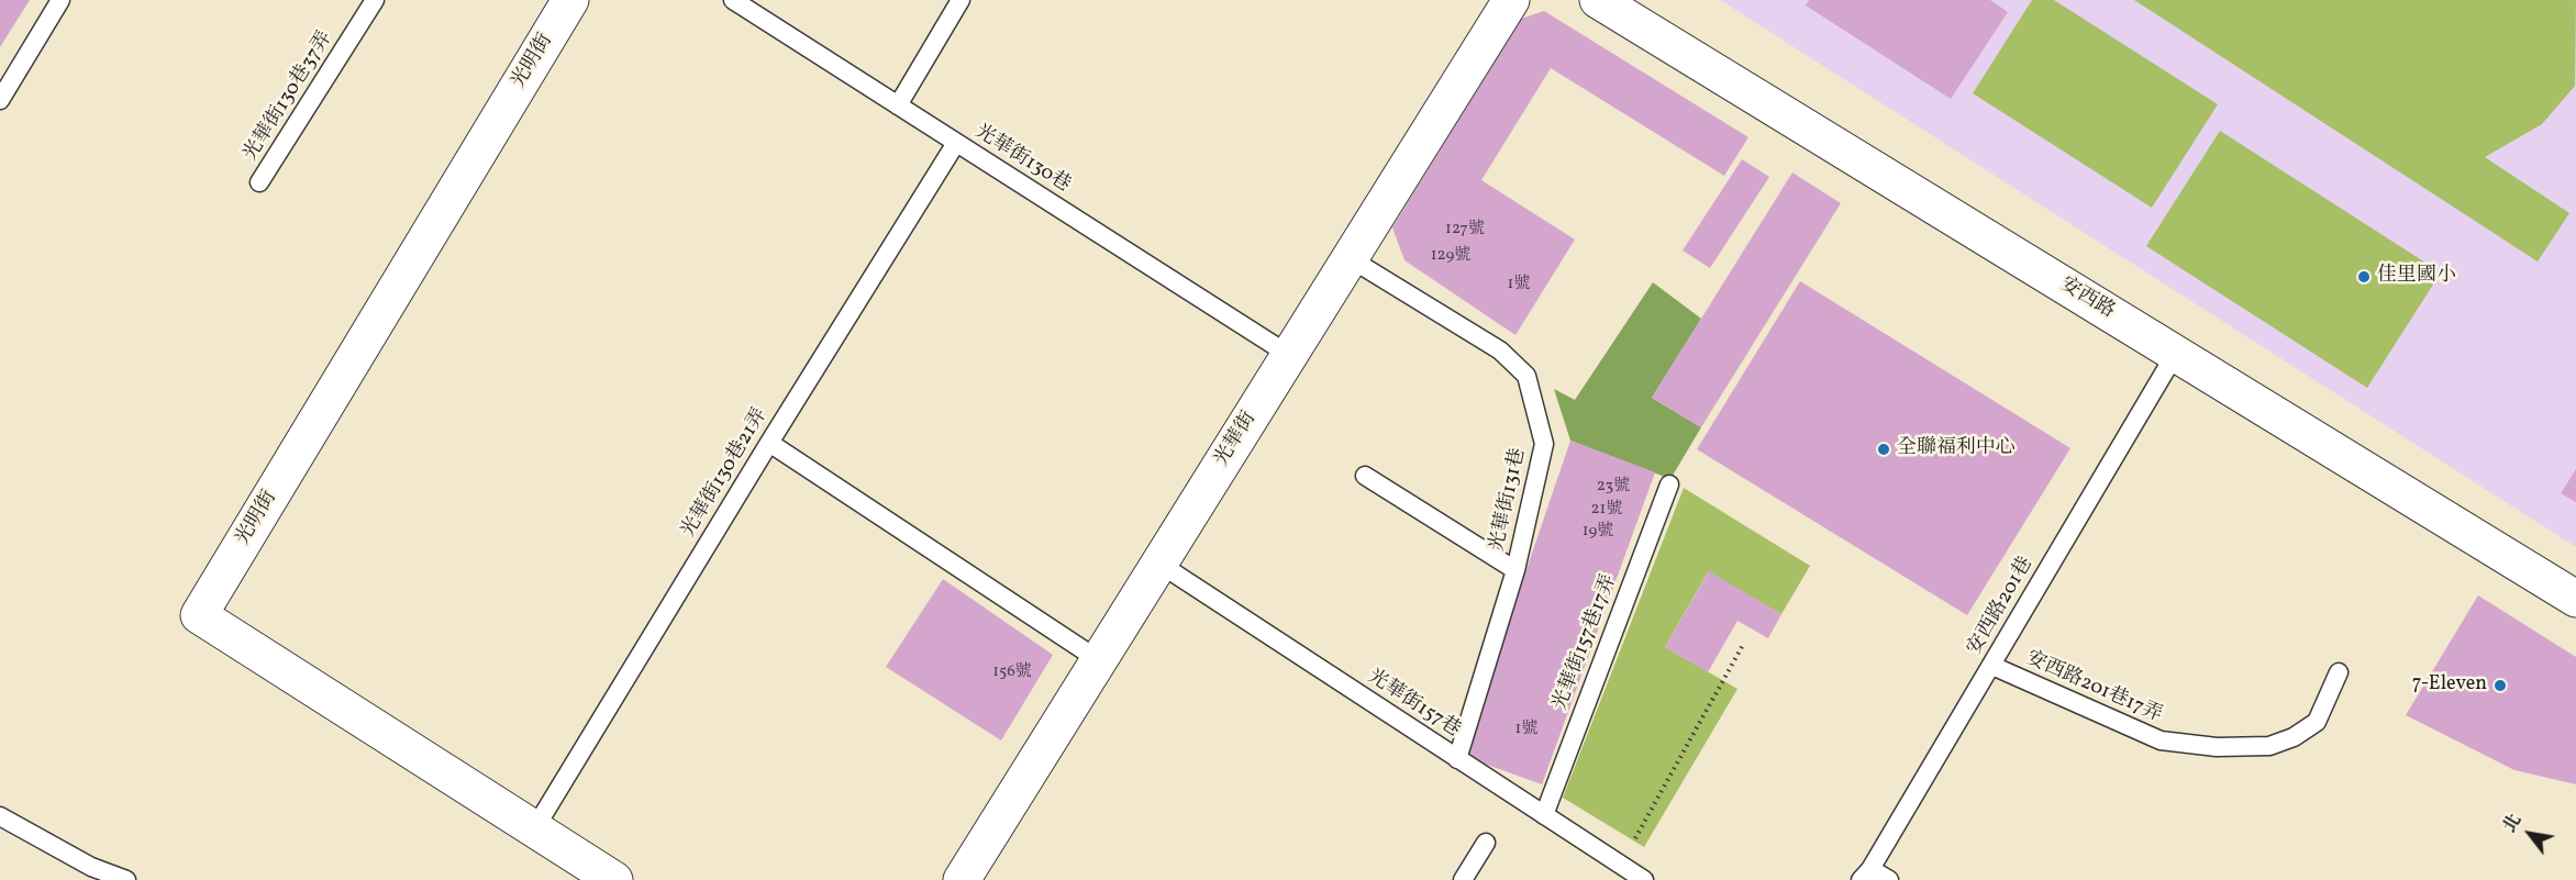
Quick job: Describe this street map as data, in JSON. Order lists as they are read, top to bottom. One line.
{"streets":{"street":["光明街","安西路","光華街"],"lane":["光華街130巷37弄","光華街130巷","光華街130巷21弄","光華街131巷","安西路201巷","光華街157巷17弄","安西路201巷17弄","光華街157巷"]},"crossings":[["光明街","光華街130巷21弄"],["光華街130巷","光華街"],["光華街130巷","光華街130巷21弄"],["安西路","安西路201巷"],["光華街","光華街131巷"],["光華街","光華街157巷"],["光華街131巷","光華街157巷"],["安西路201巷","安西路201巷17弄"],["光華街157巷17弄","光華街157巷"]],"places":["佳里國小","全聯福利中心","7-Eleven"],"house_numbers":["127號","129號","1號","23號","21號","19號","156號","1號"],"north":"top left"}
